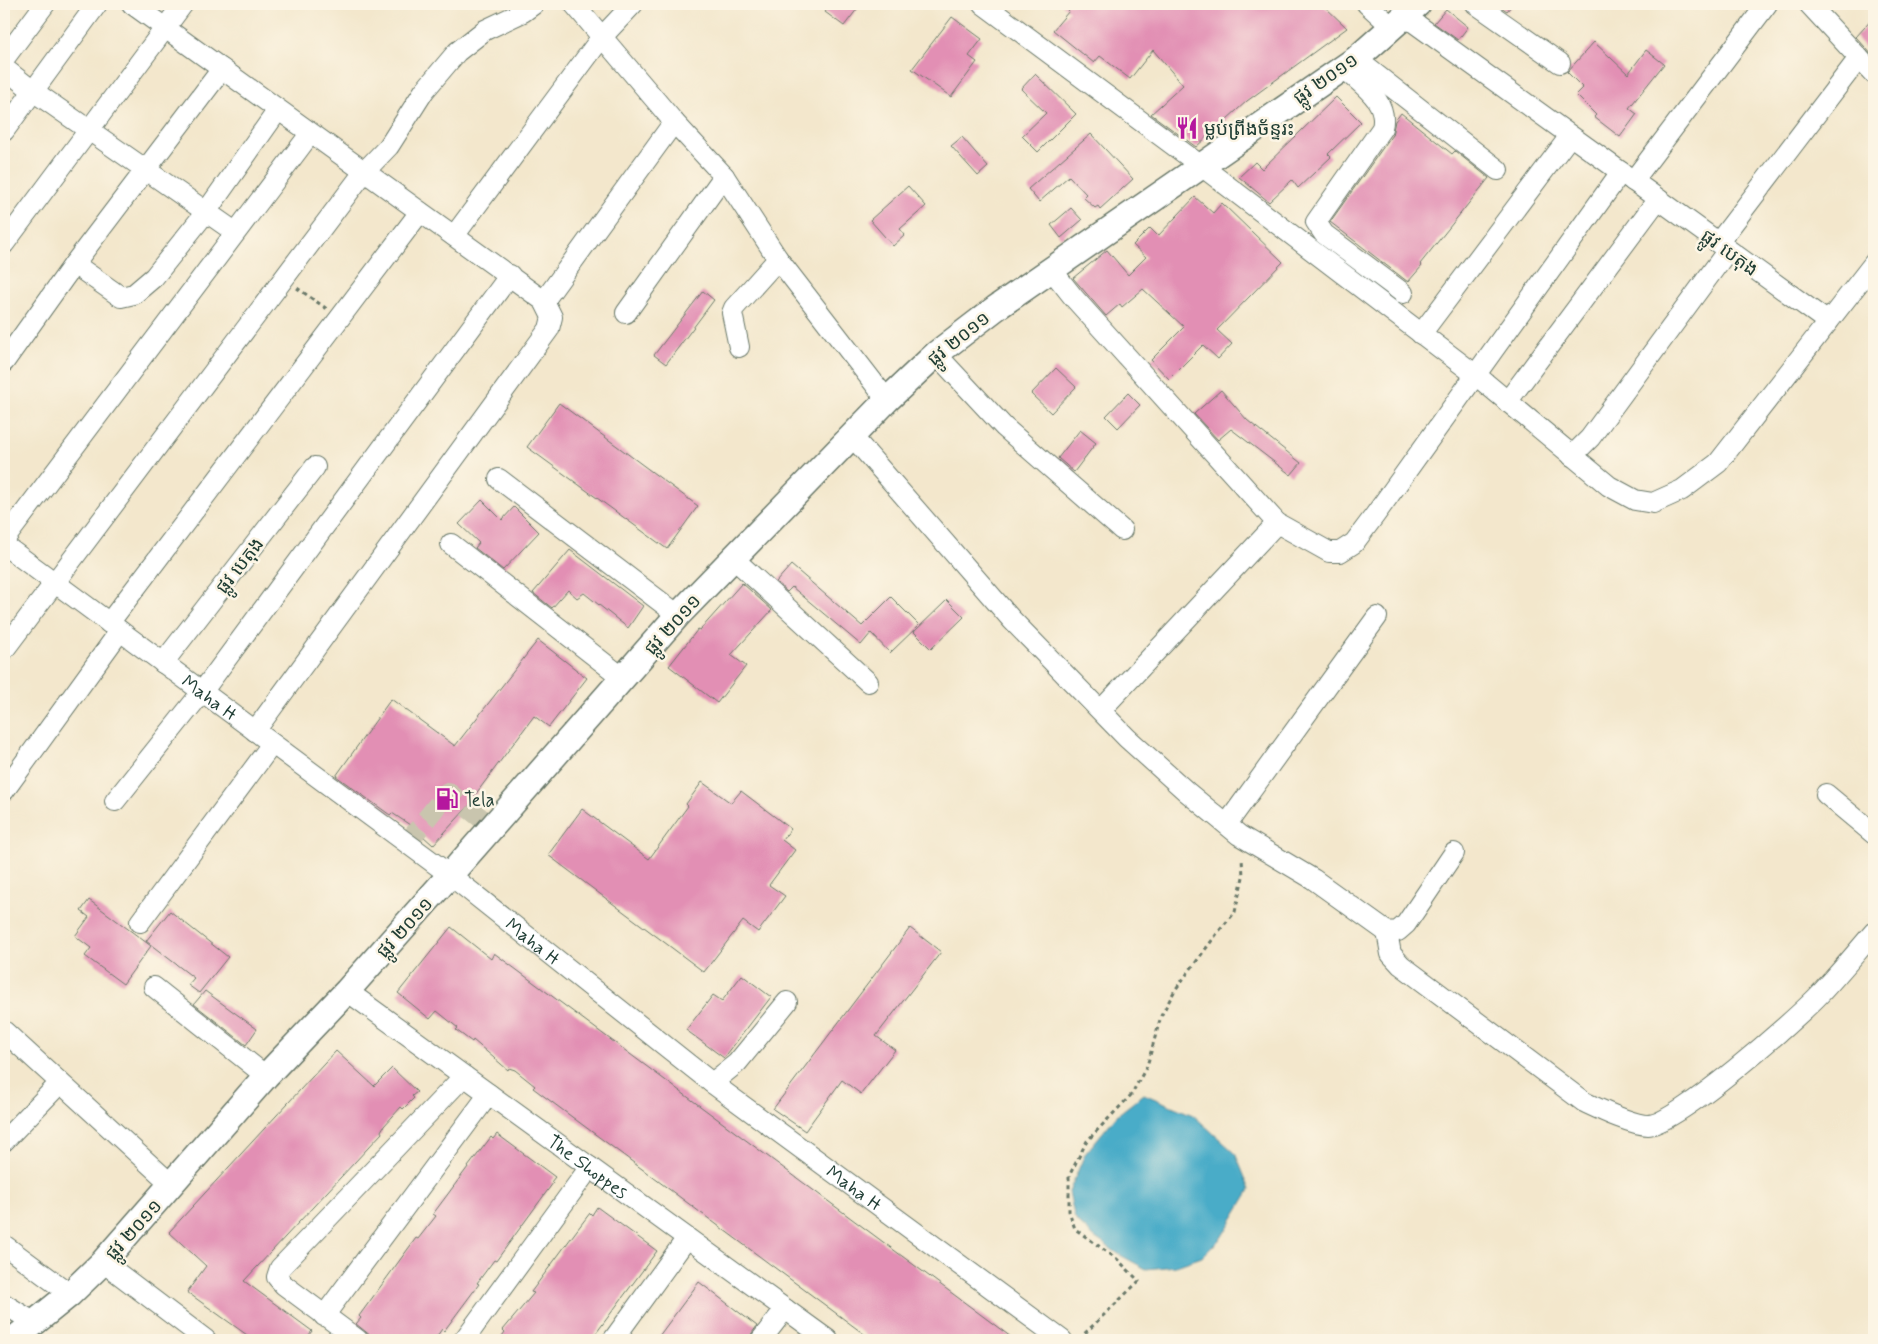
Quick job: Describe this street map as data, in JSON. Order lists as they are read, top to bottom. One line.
{"streets":{"main road":["ផ្លូវ ២០១១"],"street":["ផ្លូវ បេតុង","Maha H","The Shoppes"]},"crossings":[["ផ្លូវ ២០១១","ផ្លូវ បេតុង"],["ផ្លូវ ២០១១","Maha H"],["ផ្លូវ ២០១១","The Shoppes"],["ផ្លូវ បេតុង","Maha H"]],"places":{"restaurant":["ម្លប់ព្រីងច័ន្ទរះ"],"fuel station":["Tela"]}}
